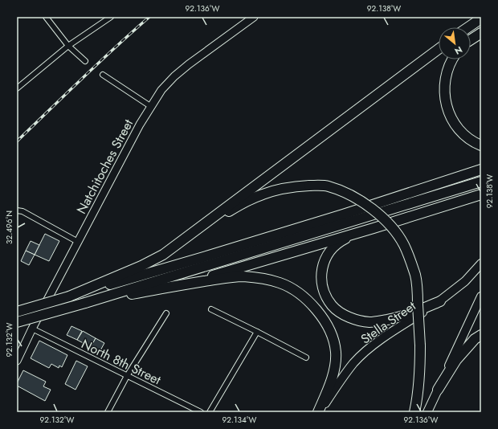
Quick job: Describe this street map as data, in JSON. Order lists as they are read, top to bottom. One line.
{"streets":{"main road":["Stella Street"],"street":["Natchitoches Street","North 8th Street"]},"crossings":[["Natchitoches Street","North 8th Street"]],"north":"bottom right","coordinates":["92.136°W","92.138°W","32.496°N","92.132°W","92.134°W"]}
